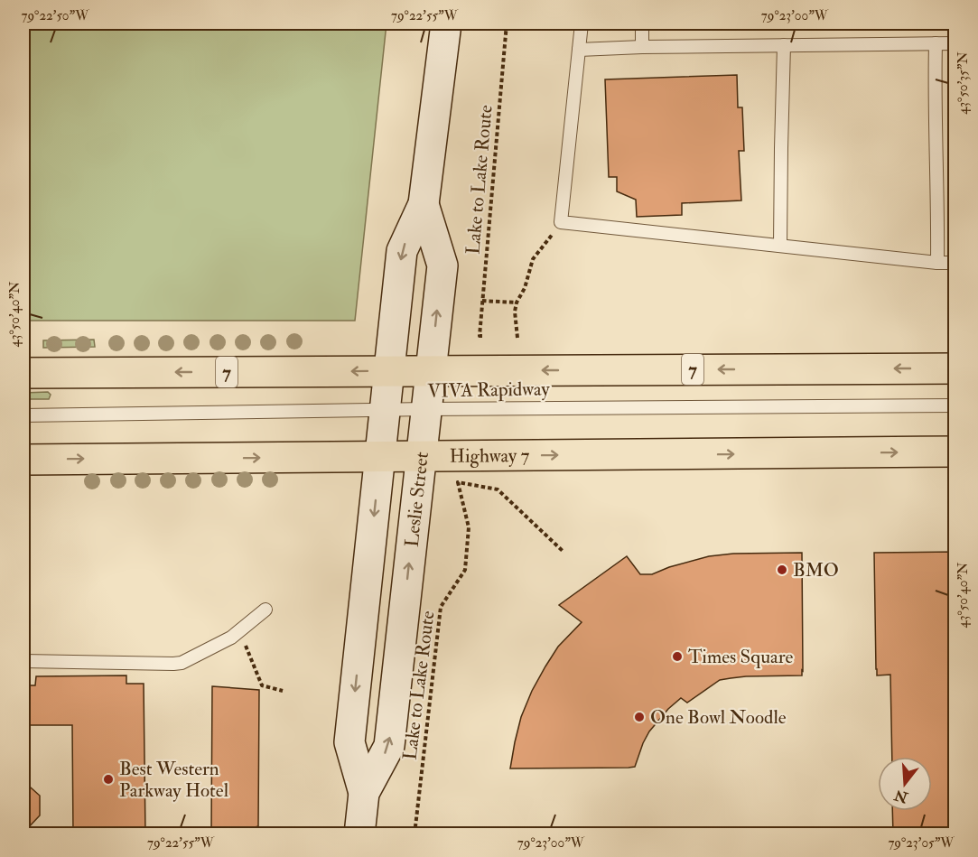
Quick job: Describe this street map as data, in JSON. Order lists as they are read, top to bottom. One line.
{"streets":{"main road":["7","Highway 7","Leslie Street"],"lane":["VIVA Rapidway"],"path":["Lake to Lake Route"]},"crossings":[["7","Leslie Street"],["VIVA Rapidway","Leslie Street"],["Highway 7","Leslie Street"]],"places":["BMO","Times Square","One Bowl Noodle","Best Western Parkway Hotel"],"north":"bottom","coordinates":["79°22'50\"W","79°22'55\"W","79°23'00\"W","43°50'35\"N","43°50'40\"N","79°23'05\"W"]}
